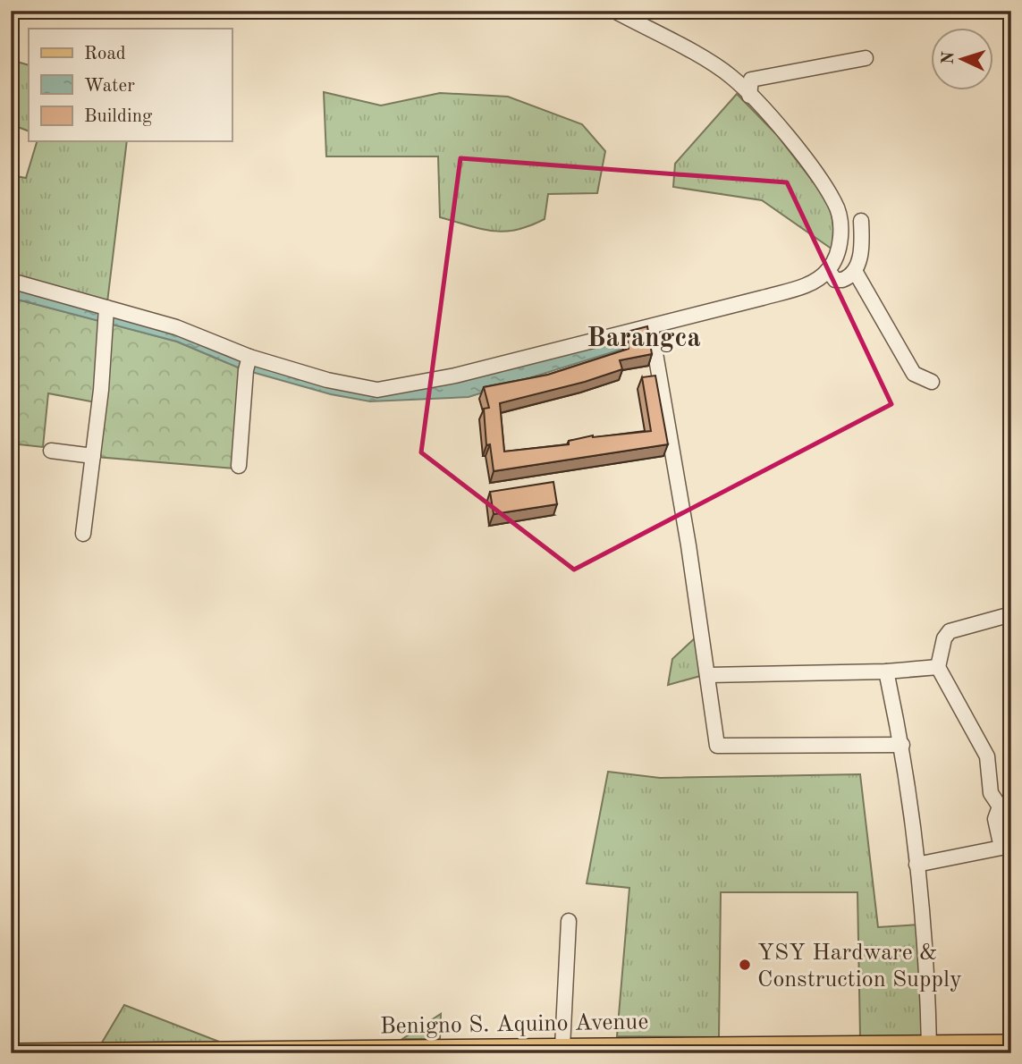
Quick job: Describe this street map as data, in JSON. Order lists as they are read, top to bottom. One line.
{"streets":{"main road":["Benigno S. Aquino Avenue"]},"districts":["Barangca"],"places":["YSY Hardware & Construction Supply"],"legend":["Road","Water","Building"],"north":"left"}
